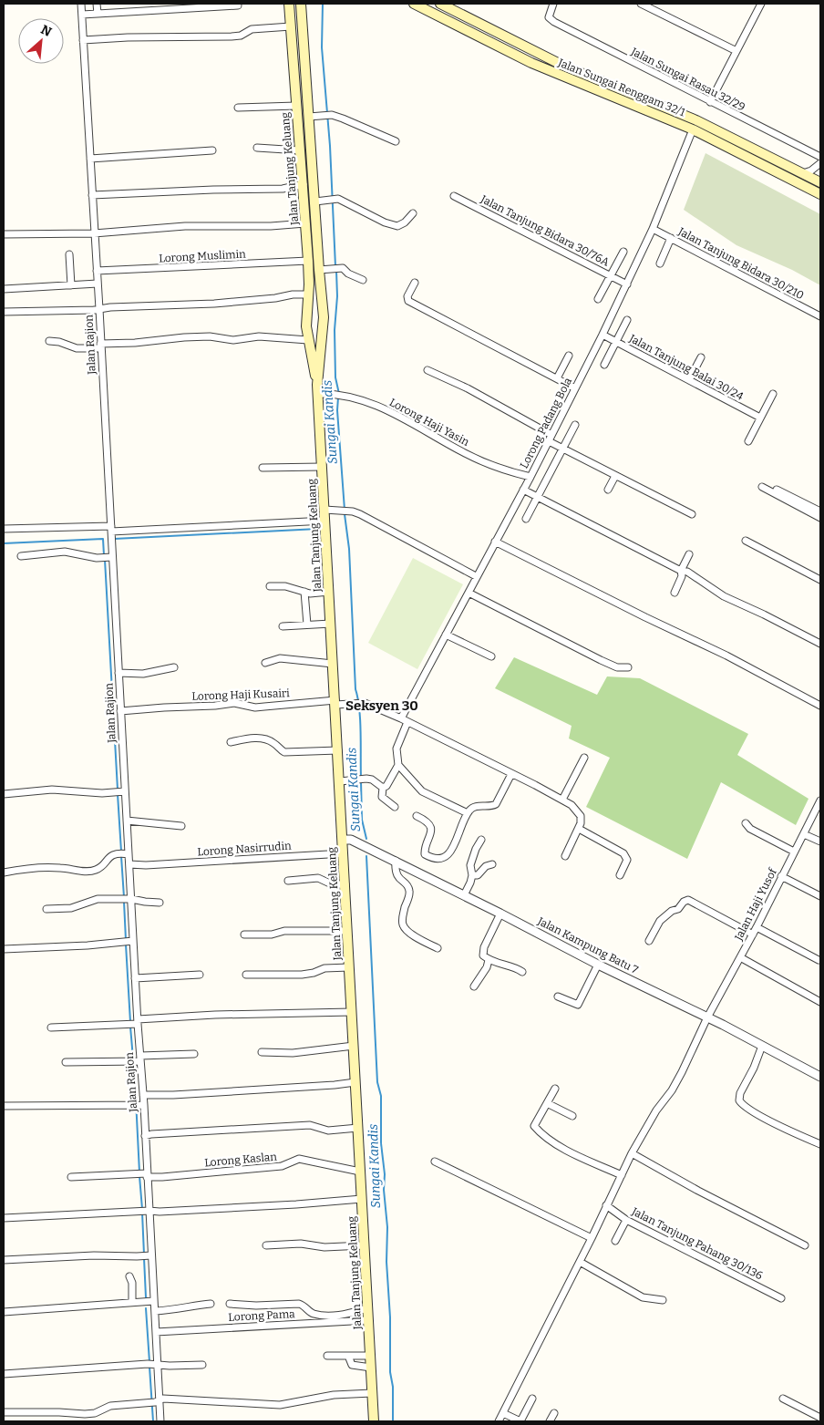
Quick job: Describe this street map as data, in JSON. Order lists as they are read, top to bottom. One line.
{"streets":{"main road":["Jalan Sungai Renggam 32/1","Jalan Tanjung Keluang"],"street":["Jalan Sungai Rasau 32/29","Jalan Tanjung Bidara 30/76A","Lorong Muslimin","Jalan Tanjung Bidara 30/210","Jalan Rajion","Jalan Tanjung Balai 30/24","Lorong Haji Yasin","Lorong Padang Bola","Lorong Haji Kusairi","Lorong Nasirrudin","Jalan Haji Yusof","Jalan Kampung Batu 7","Lorong Kaslan","Jalan Tanjung Pahang 30/136","Lorong Pama"]},"crossings":[["Jalan Sungai Renggam 32/1","Lorong Padang Bola"],["Jalan Tanjung Keluang","Lorong Muslimin"],["Jalan Tanjung Keluang","Lorong Haji Yasin"],["Jalan Tanjung Keluang","Lorong Haji Kusairi"],["Jalan Tanjung Keluang","Lorong Nasirrudin"],["Jalan Tanjung Keluang","Jalan Kampung Batu 7"],["Jalan Tanjung Keluang","Lorong Kaslan"],["Jalan Tanjung Keluang","Lorong Pama"],["Jalan Tanjung Bidara 30/76A","Lorong Padang Bola"],["Lorong Muslimin","Jalan Rajion"],["Jalan Tanjung Bidara 30/210","Lorong Padang Bola"],["Jalan Rajion","Lorong Haji Kusairi"],["Jalan Rajion","Lorong Nasirrudin"],["Jalan Rajion","Lorong Kaslan"],["Jalan Rajion","Lorong Pama"],["Jalan Tanjung Balai 30/24","Lorong Padang Bola"],["Lorong Haji Yasin","Lorong Padang Bola"],["Lorong Padang Bola","Lorong Haji Kusairi"],["Jalan Haji Yusof","Jalan Kampung Batu 7"],["Jalan Haji Yusof","Jalan Tanjung Pahang 30/136"]],"districts":["Seksyen 30"],"water":["Sungai Kandis"],"north":"top right"}
